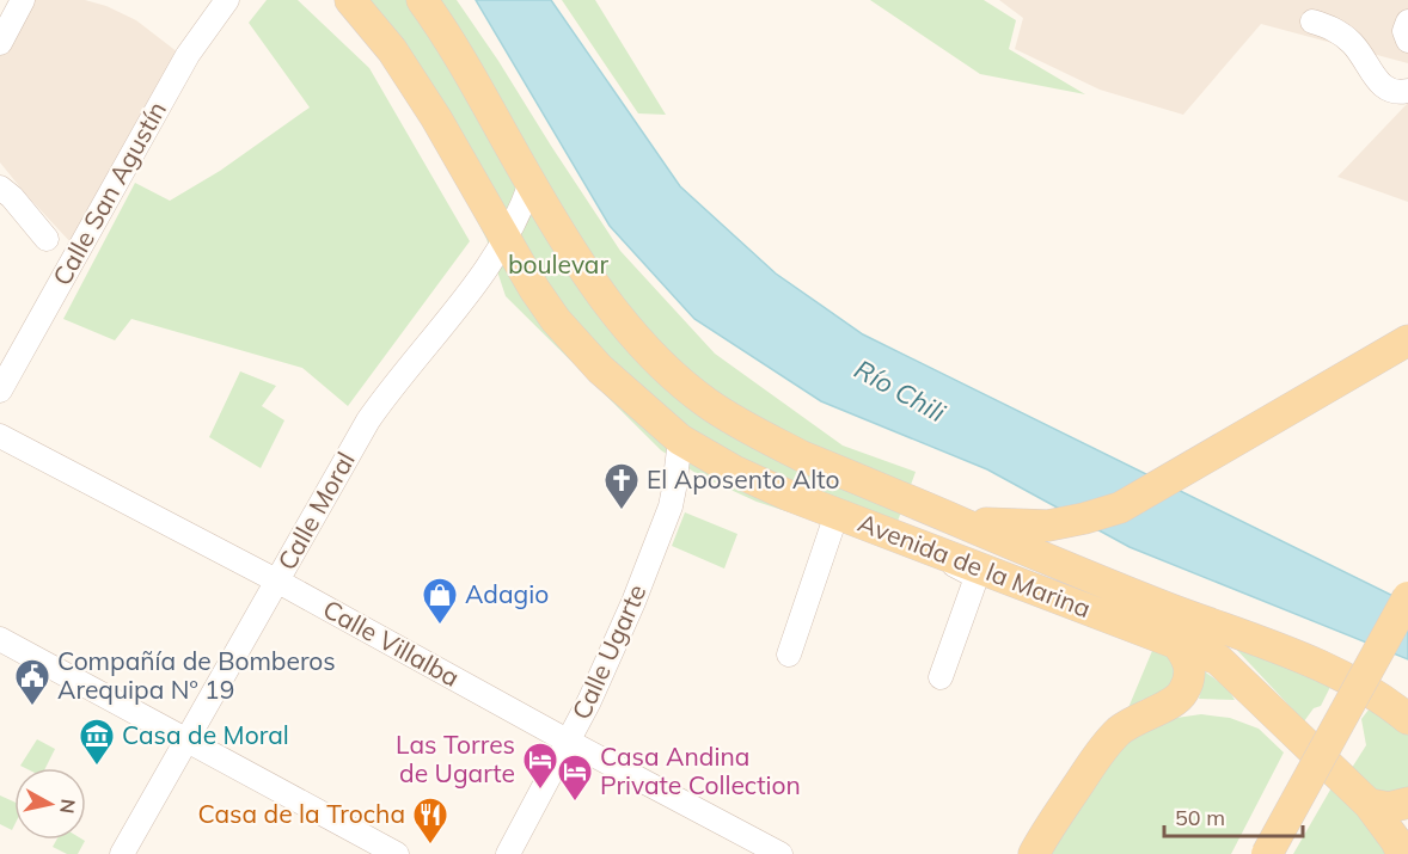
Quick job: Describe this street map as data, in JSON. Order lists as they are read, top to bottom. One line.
{"streets":{"main road":["Avenida de la Marina"],"street":["Calle San Agustín","Calle Moral","Calle Villalba","Calle Ugarte"]},"crossings":[["Calle Moral","Avenida de la Marina"],["Calle Moral","Calle Villalba"],["Avenida de la Marina","Calle Ugarte"],["Calle Villalba","Calle Ugarte"]],"water":["Río Chili"],"parks":["boulevar"],"places":{"church":["El Aposento Alto"],"shop":["Adagio"],"public building":["Compañía de Bomberos Arequipa Nº 19"],"museum":["Casa de Moral"],"hotel":["Las Torres de Ugarte","Casa Andina Private Collection"],"restaurant":["Casa de la Trocha"]},"scale_bar":"50 m","north":"right"}
